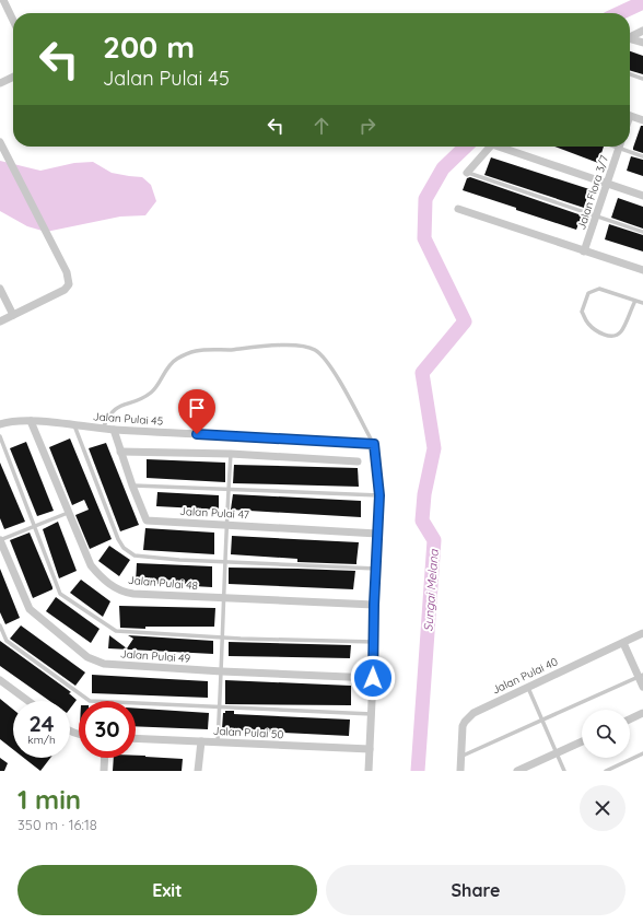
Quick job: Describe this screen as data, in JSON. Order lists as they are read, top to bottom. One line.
{"streets":{"street":["Jalan Flora 3/7","Jalan Pulai 45","Jalan Pulai 47","Jalan Pulai 48","Jalan Pulai 49","Jalan Pulai 40","Jalan Pulai 50"]},"crossings":[["Jalan Pulai 45","Jalan Pulai 47"],["Jalan Pulai 45","Jalan Pulai 48"]],"water":["Sungai Melana"],"page":{"turn":["200 m","Jalan Pulai 45"],"speed":"24 km/h","limit":"30","heading":["1 min","350 m · 16:18"],"buttons":["Exit","Share"]}}
